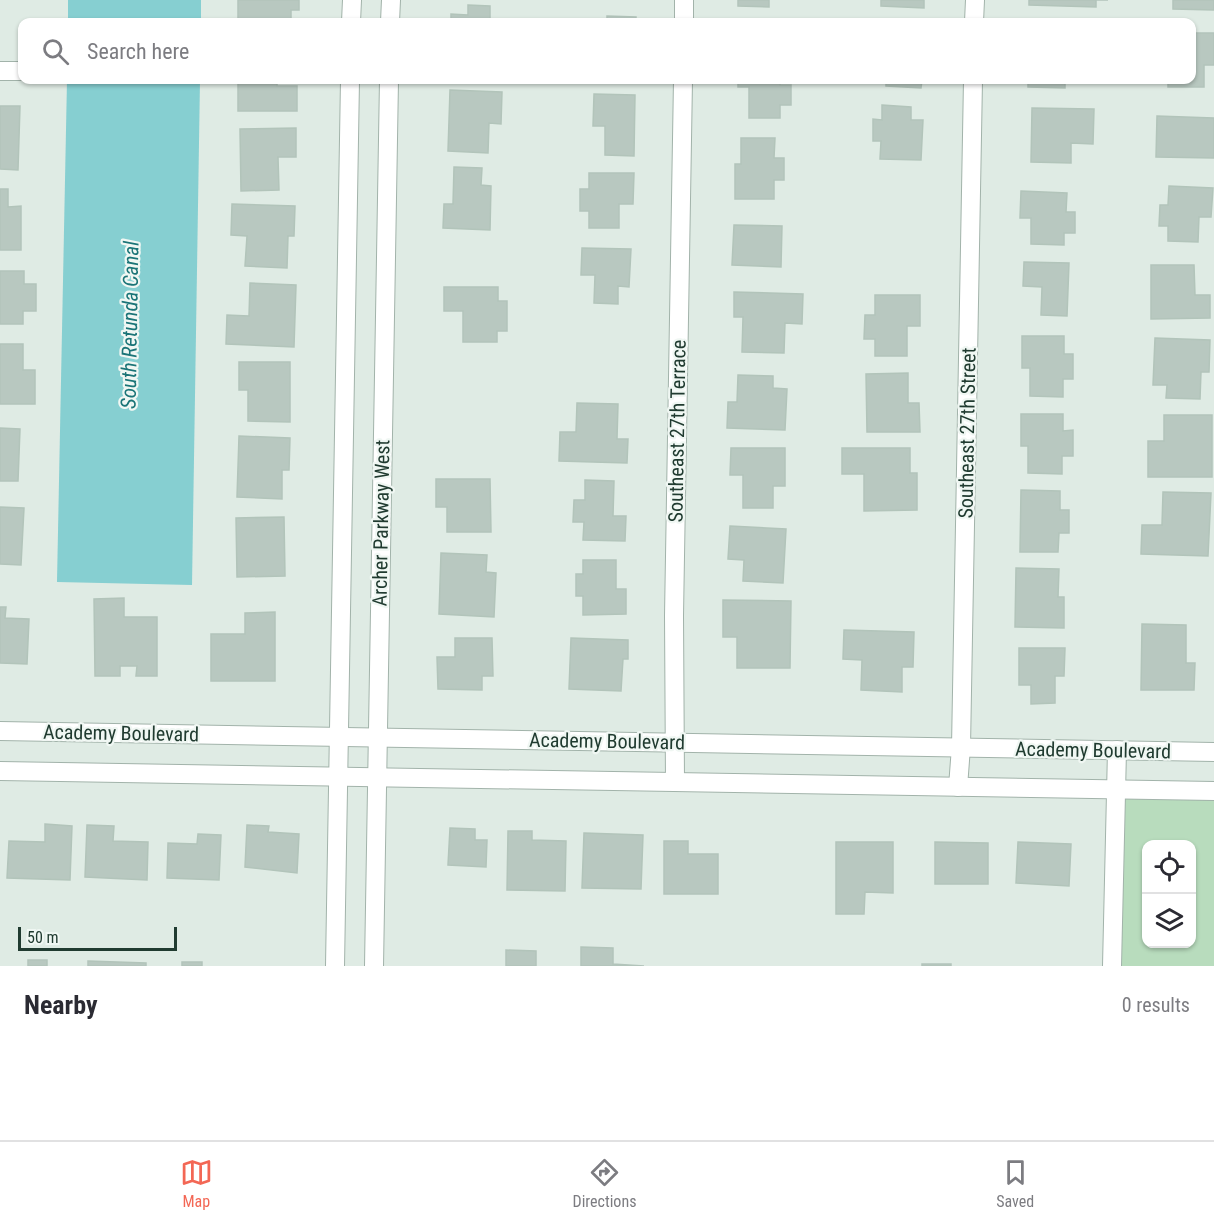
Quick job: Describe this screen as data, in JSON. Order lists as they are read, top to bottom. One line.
{"streets":{"street":["Southeast 27th Terrace","Southeast 27th Street","Archer Parkway West","Academy Boulevard"]},"crossings":[["Southeast 27th Terrace","Academy Boulevard"],["Southeast 27th Street","Academy Boulevard"],["Archer Parkway West","Academy Boulevard"]],"water":["South Retunda Canal"],"scale_bar":"50 m","page":{"search":"Search here","scale":"50 m","heading":["Nearby","0 results"],"nav":["Map","Directions","Saved"]}}
